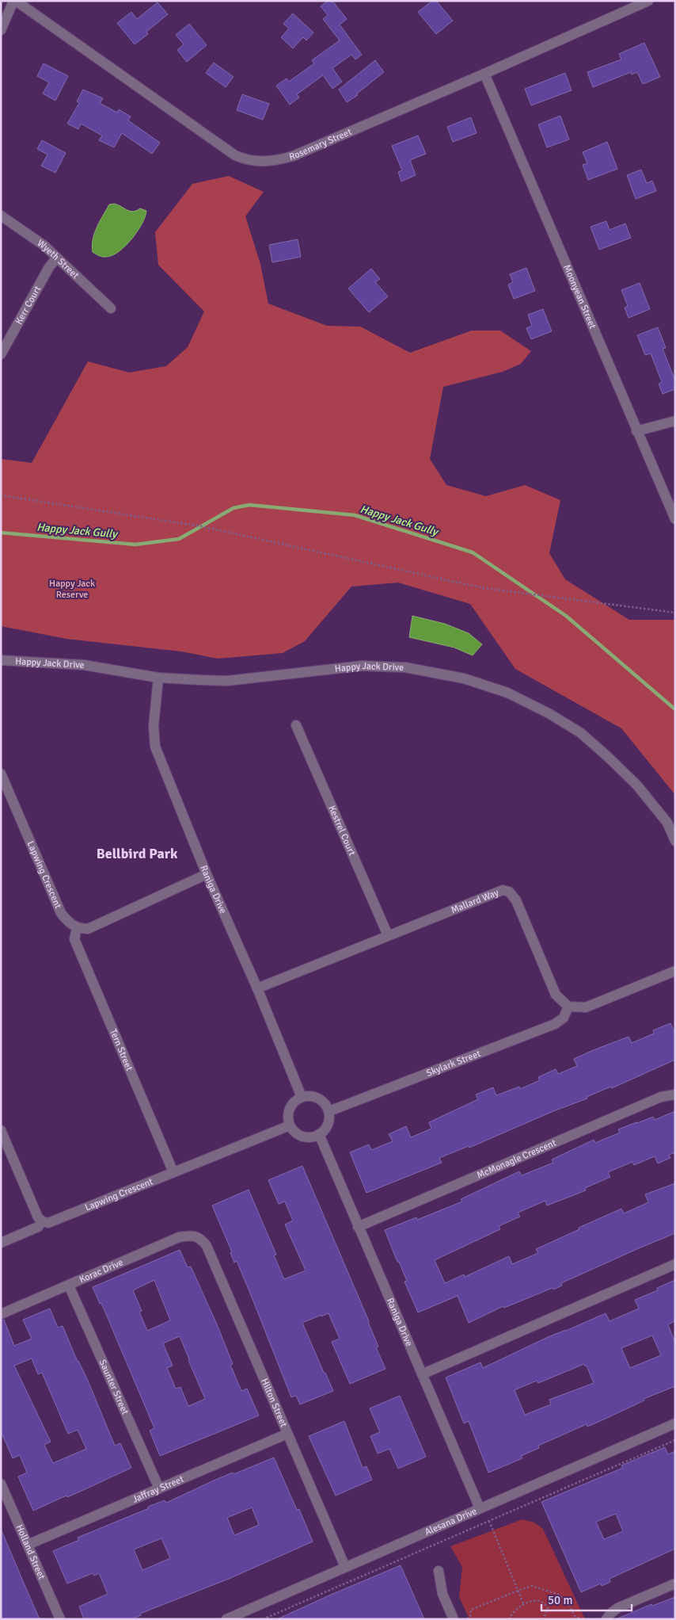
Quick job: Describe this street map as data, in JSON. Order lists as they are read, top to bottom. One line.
{"streets":{"street":["Rosemary Street","Wyeth Street","Moonyean Street","Kerr Court","Happy Jack Drive","Kestrel Court","Lapwing Crescent","Raniga Drive","Mallard Way","Tern Street","Skylark Street","McMonagle Crescent","Korac Drive","Saunter Street","Hilton Street","Jaffray Street","Alesana Drive","Holland Street"]},"crossings":[["Rosemary Street","Moonyean Street"],["Wyeth Street","Kerr Court"],["Happy Jack Drive","Raniga Drive"],["Kestrel Court","Mallard Way"],["Lapwing Crescent","Raniga Drive"],["Lapwing Crescent","Tern Street"],["Lapwing Crescent","Skylark Street"],["Raniga Drive","Mallard Way"],["Raniga Drive","Skylark Street"],["Raniga Drive","McMonagle Crescent"],["Raniga Drive","Alesana Drive"],["Mallard Way","Skylark Street"],["Korac Drive","Saunter Street"],["Korac Drive","Hilton Street"],["Saunter Street","Jaffray Street"],["Hilton Street","Jaffray Street"],["Hilton Street","Alesana Drive"],["Jaffray Street","Holland Street"]],"districts":["Bellbird Park"],"water":["Happy Jack Gully"],"parks":["Happy Jack Reserve"],"scale_bar":"50 m"}
